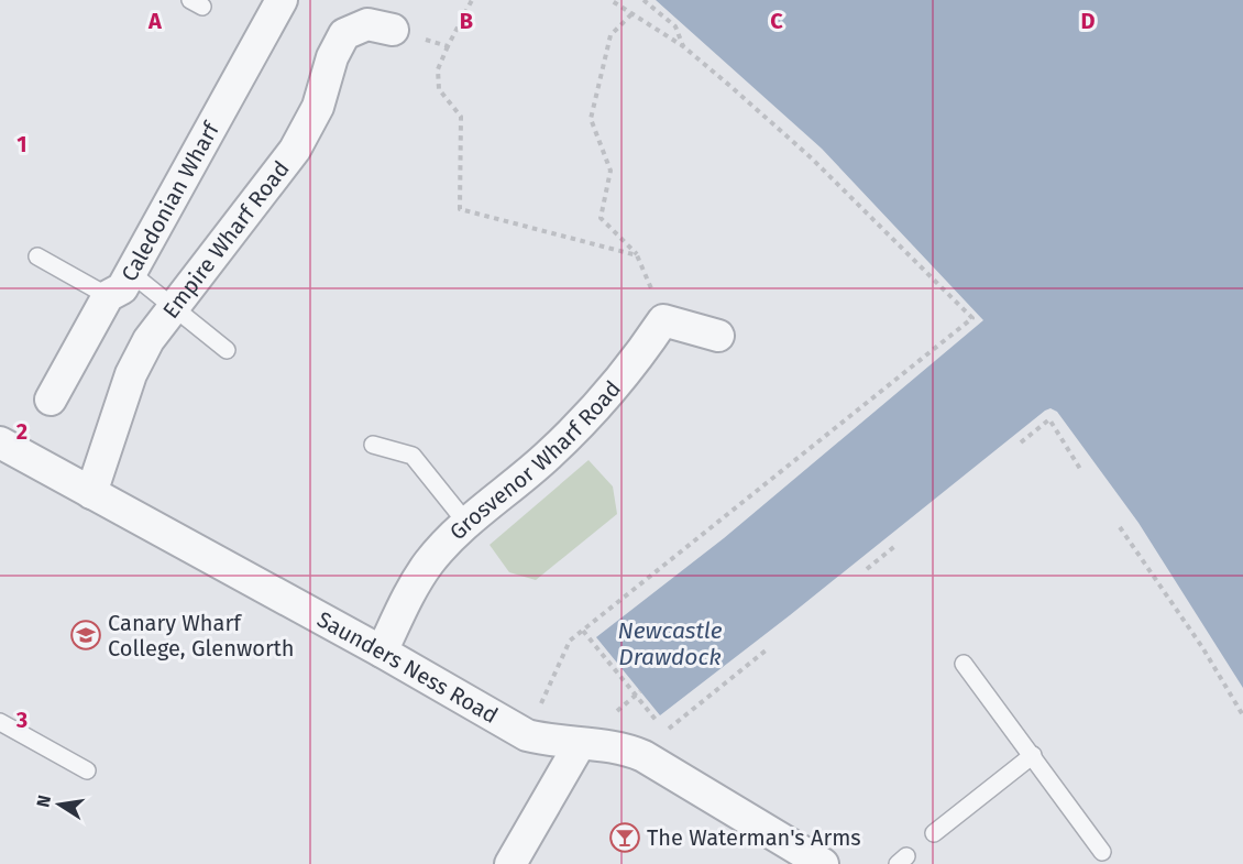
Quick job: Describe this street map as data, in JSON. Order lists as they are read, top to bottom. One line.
{"streets":{"street":["Caledonian Wharf","Empire Wharf Road","Grosvenor Wharf Road","Saunders Ness Road"]},"crossings":[["Empire Wharf Road","Saunders Ness Road"],["Grosvenor Wharf Road","Saunders Ness Road"]],"water":["Newcastle Drawdock"],"places":{"school or university":["Canary Wharf College, Glenworth"],"bar":["The Waterman's Arms"]},"north":"left","grid":{"columns":["A","B","C","D"],"rows":["1","2","3"]}}
